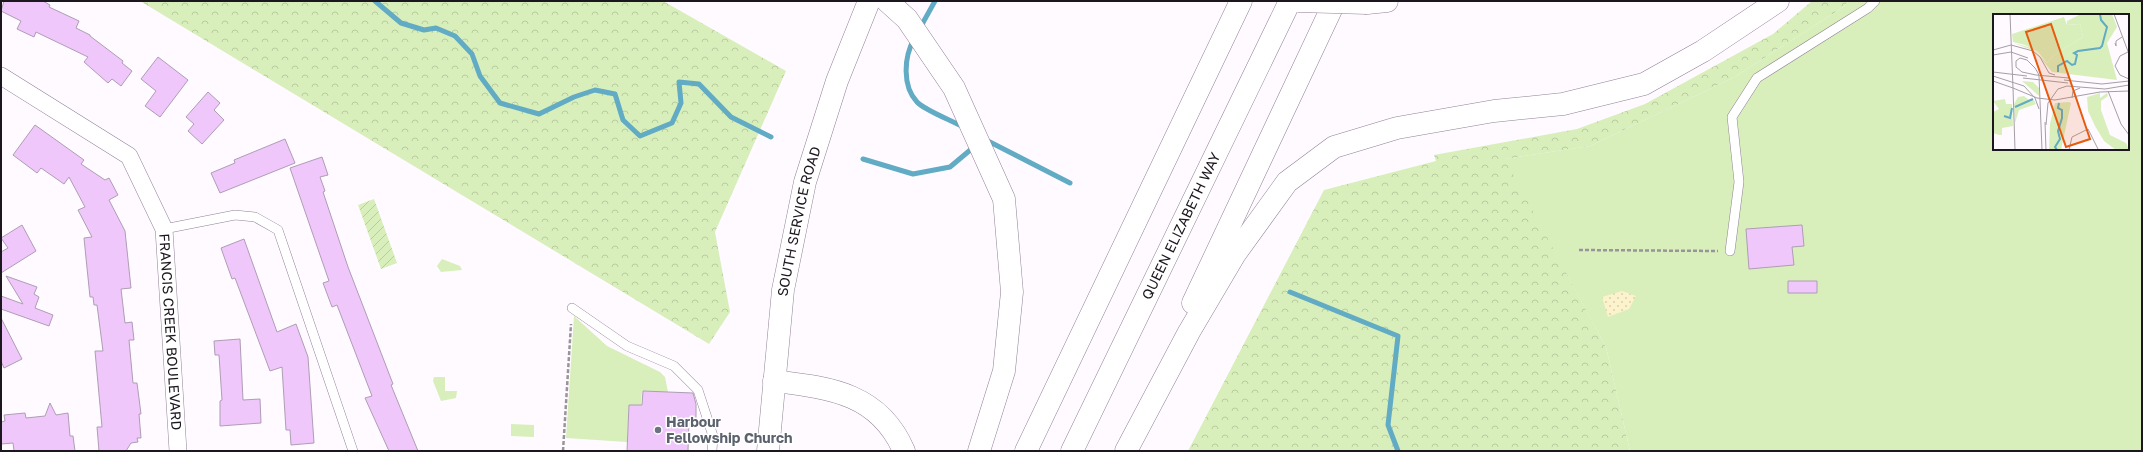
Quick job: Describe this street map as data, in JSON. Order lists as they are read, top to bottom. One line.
{"streets":{"main road":["SOUTH SERVICE ROAD","QUEEN ELIZABETH WAY"],"street":["FRANCIS CREEK BOULEVARD"]},"places":["Harbour Fellowship Church"]}
